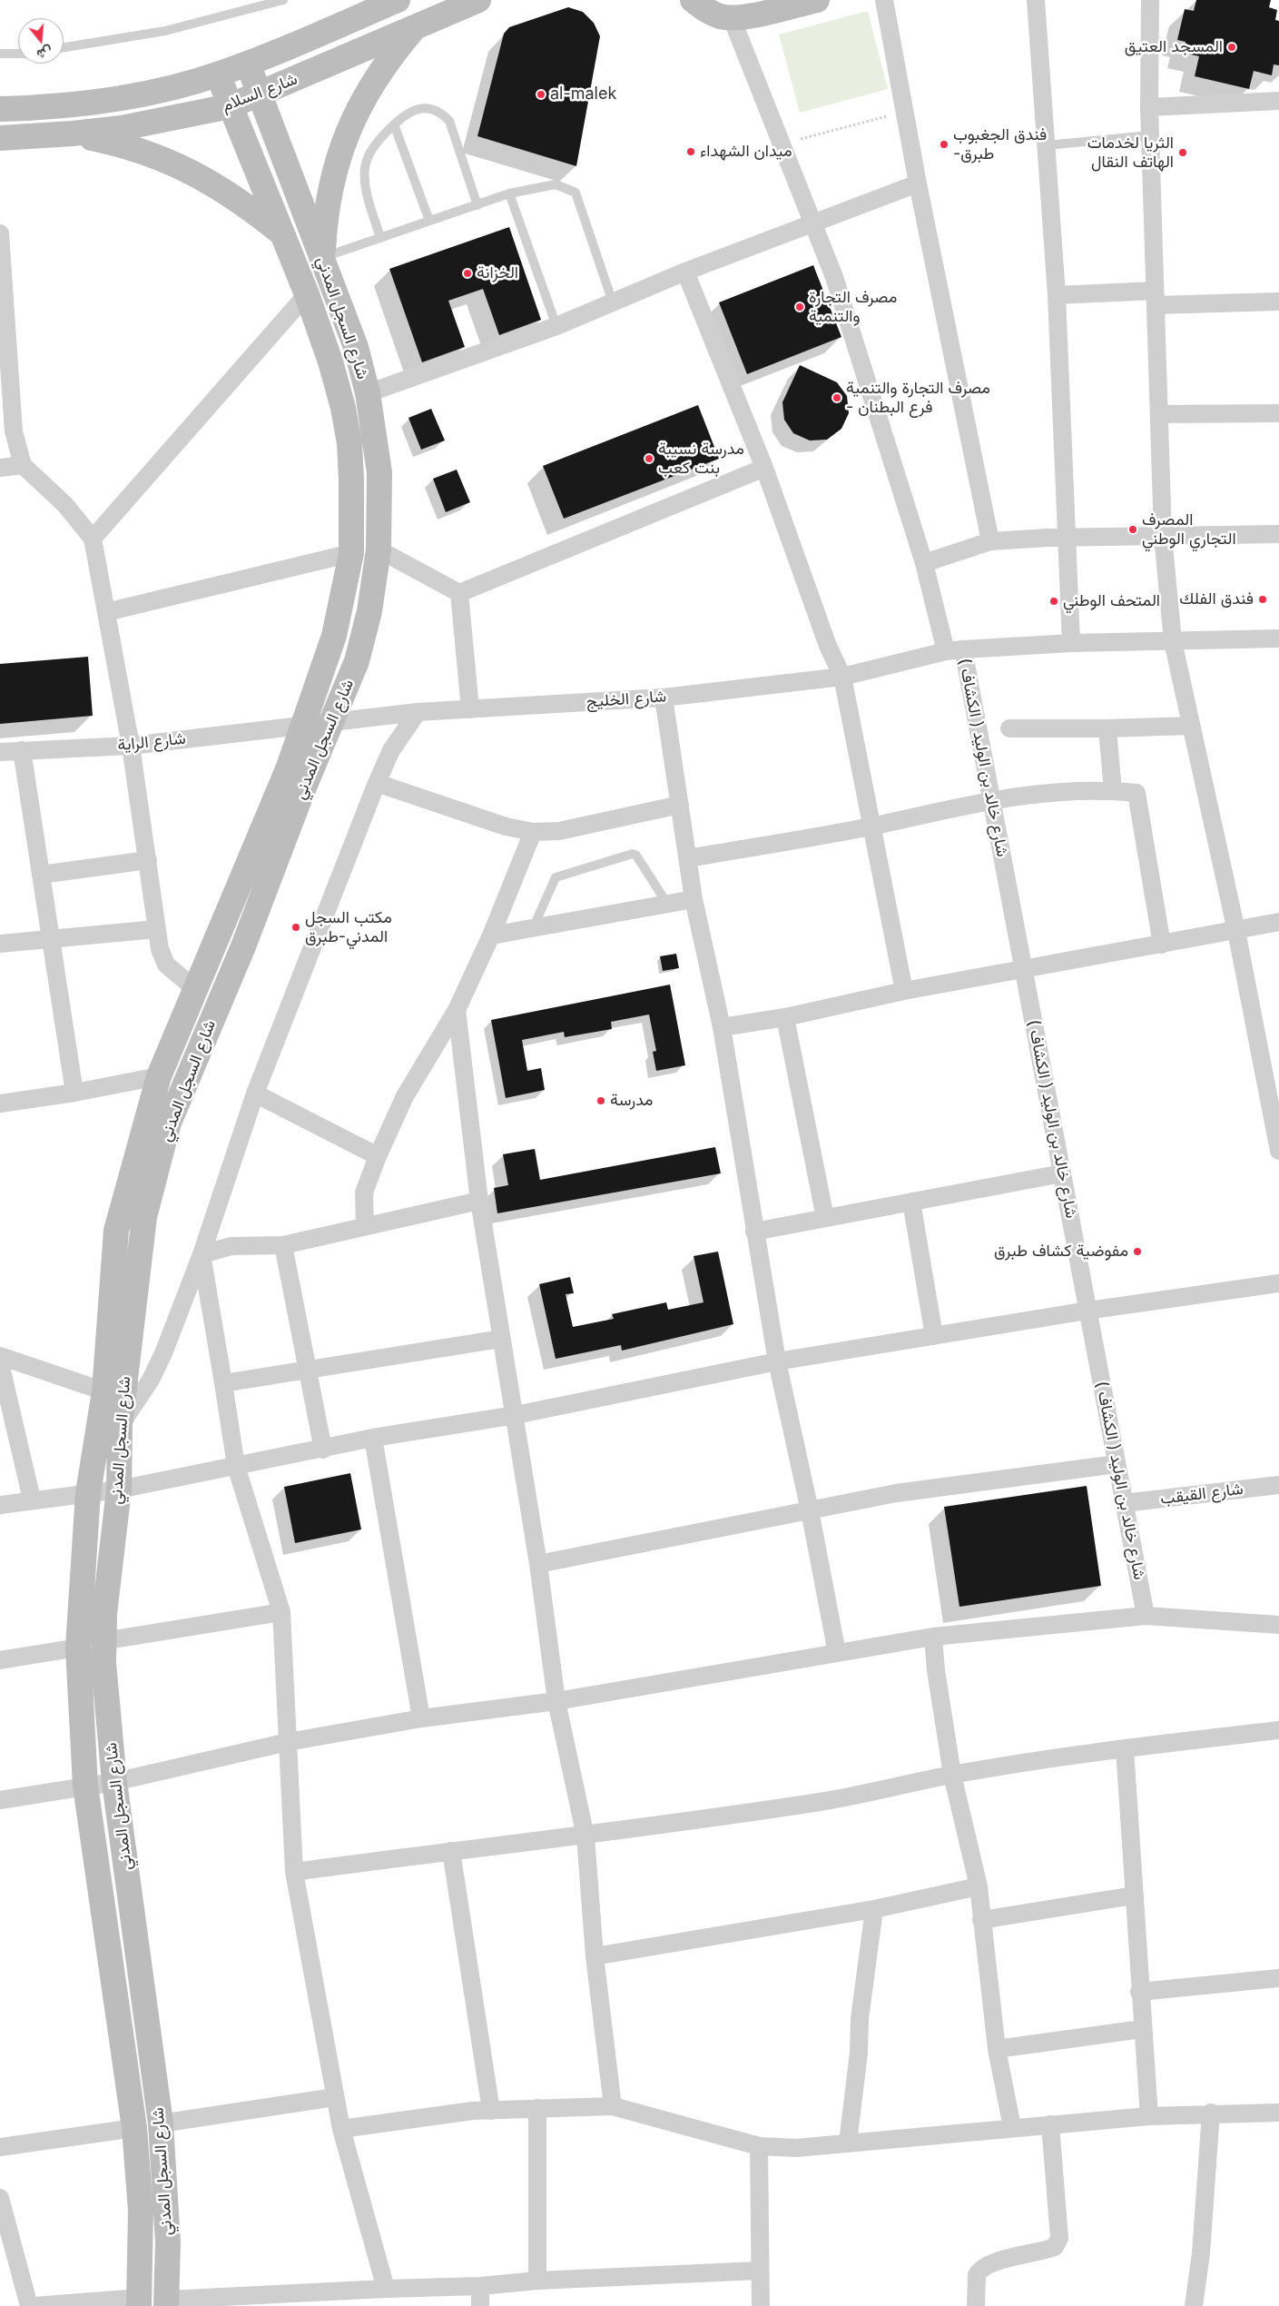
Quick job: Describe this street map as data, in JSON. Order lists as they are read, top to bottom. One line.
{"streets":{"street":["شارع السلام","شارع السجل المدني","شارع الخليج","شارع الراية","شارع خالد بن الوليد ( الكشاف )","شارع القيقب"]},"crossings":[["شارع السلام","شارع السجل المدني"],["شارع السجل المدني","شارع الخليج"],["شارع السجل المدني","شارع الراية"],["شارع الخليج","شارع الراية"],["شارع الخليج","شارع خالد بن الوليد ( الكشاف )"],["شارع خالد بن الوليد ( الكشاف )","شارع القيقب"]],"places":["المسجد العتيق","al-malek","فندق الجغبوب -طبرق","ميدان الشهداء","الثريا لخدمات الهاتف النقال","الخزانة","مصرف التجارة والتنمية","مصرف التجارة والتنمية - فرع البطنان","مدرسة نسيبة بنت كعب","المصرف التجاري الوطني","فندق الفلك","المتحف الوطني","مكتب السجل المدني-طبرق","مدرسة","مفوضية كشاف طبرق"],"north":"bottom"}
